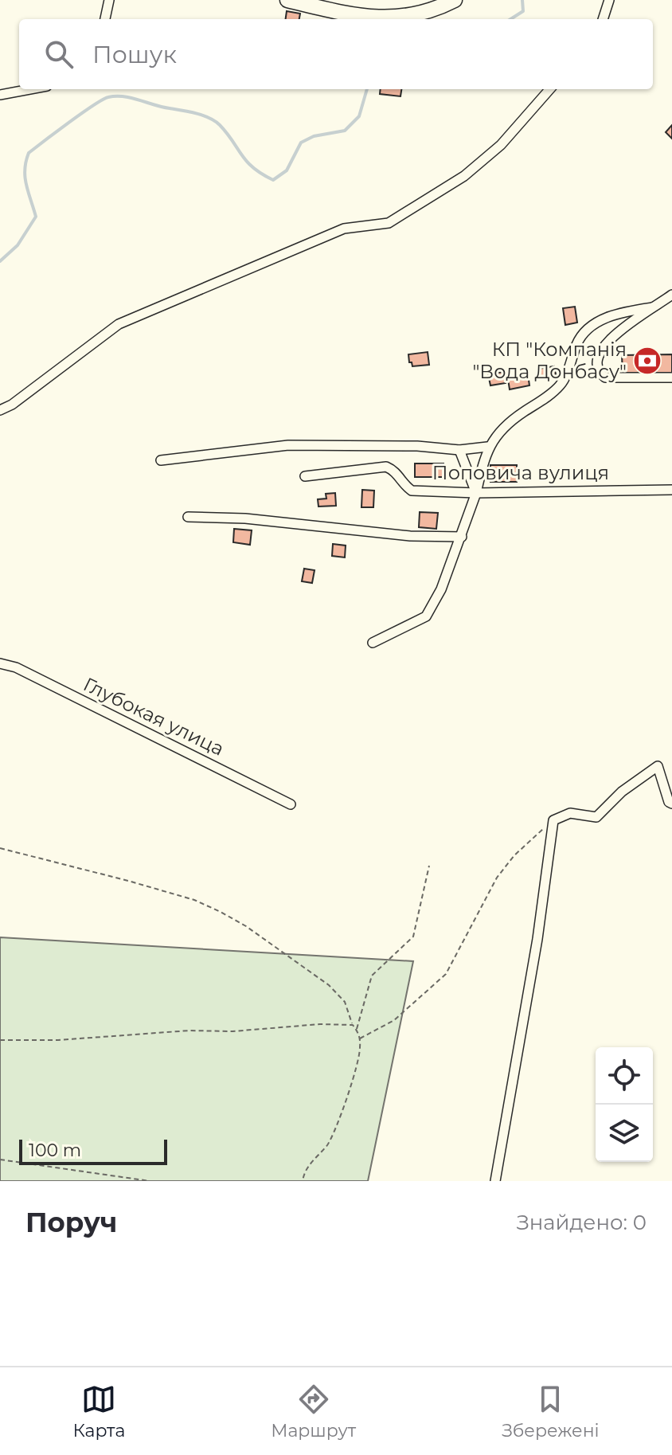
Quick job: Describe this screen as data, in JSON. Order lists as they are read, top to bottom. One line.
{"streets":{"street":["Поповича вулиця","Глубокая улица"]},"places":{"bank":["КП \"Компанія \"Вода Донбасу\""]},"scale_bar":"100 m","page":{"search":"Пошук","scale":"100 m","heading":["Поруч","Знайдено: 0"],"nav":["Карта","Маршрут","Збережені"]}}
